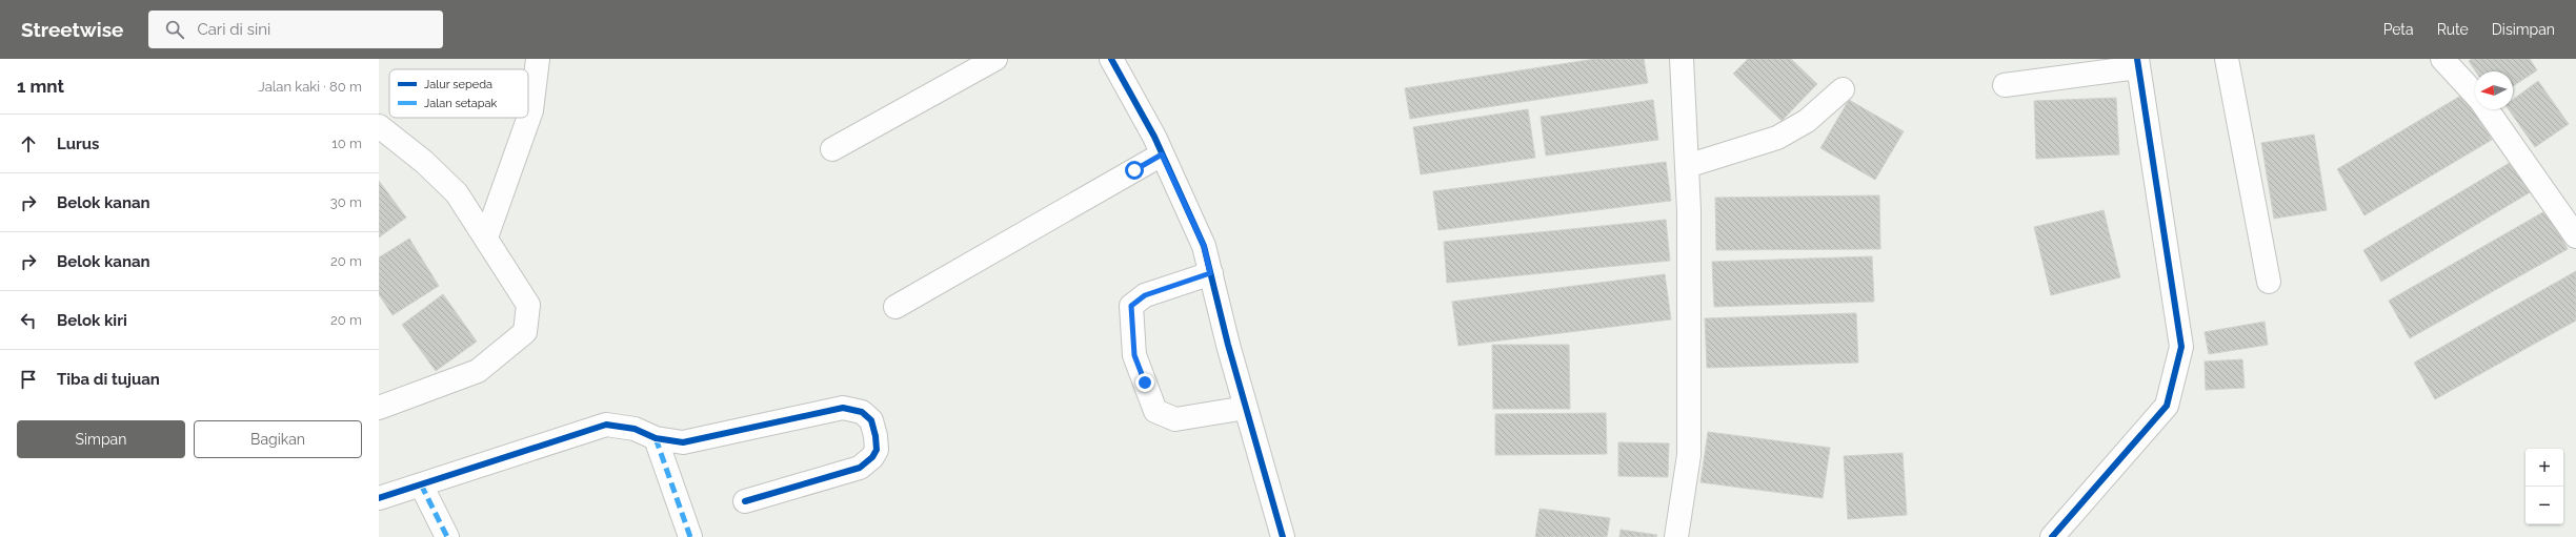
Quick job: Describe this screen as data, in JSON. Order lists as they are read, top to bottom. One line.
{"legend":["Jalur sepeda","Jalan setapak"],"north":"left","page":{"header":"Streetwise","search":"Cari di sini","nav":["Peta","Rute","Disimpan"],"heading":["1 mnt","Jalan kaki · 80 m"],"list":[["Lurus","10 m"],["Belok kanan","30 m"],["Belok kanan","20 m"],["Belok kiri","20 m"],"Tiba di tujuan"],"buttons":["Simpan","Bagikan"],"map_buttons":["+","−"]}}
